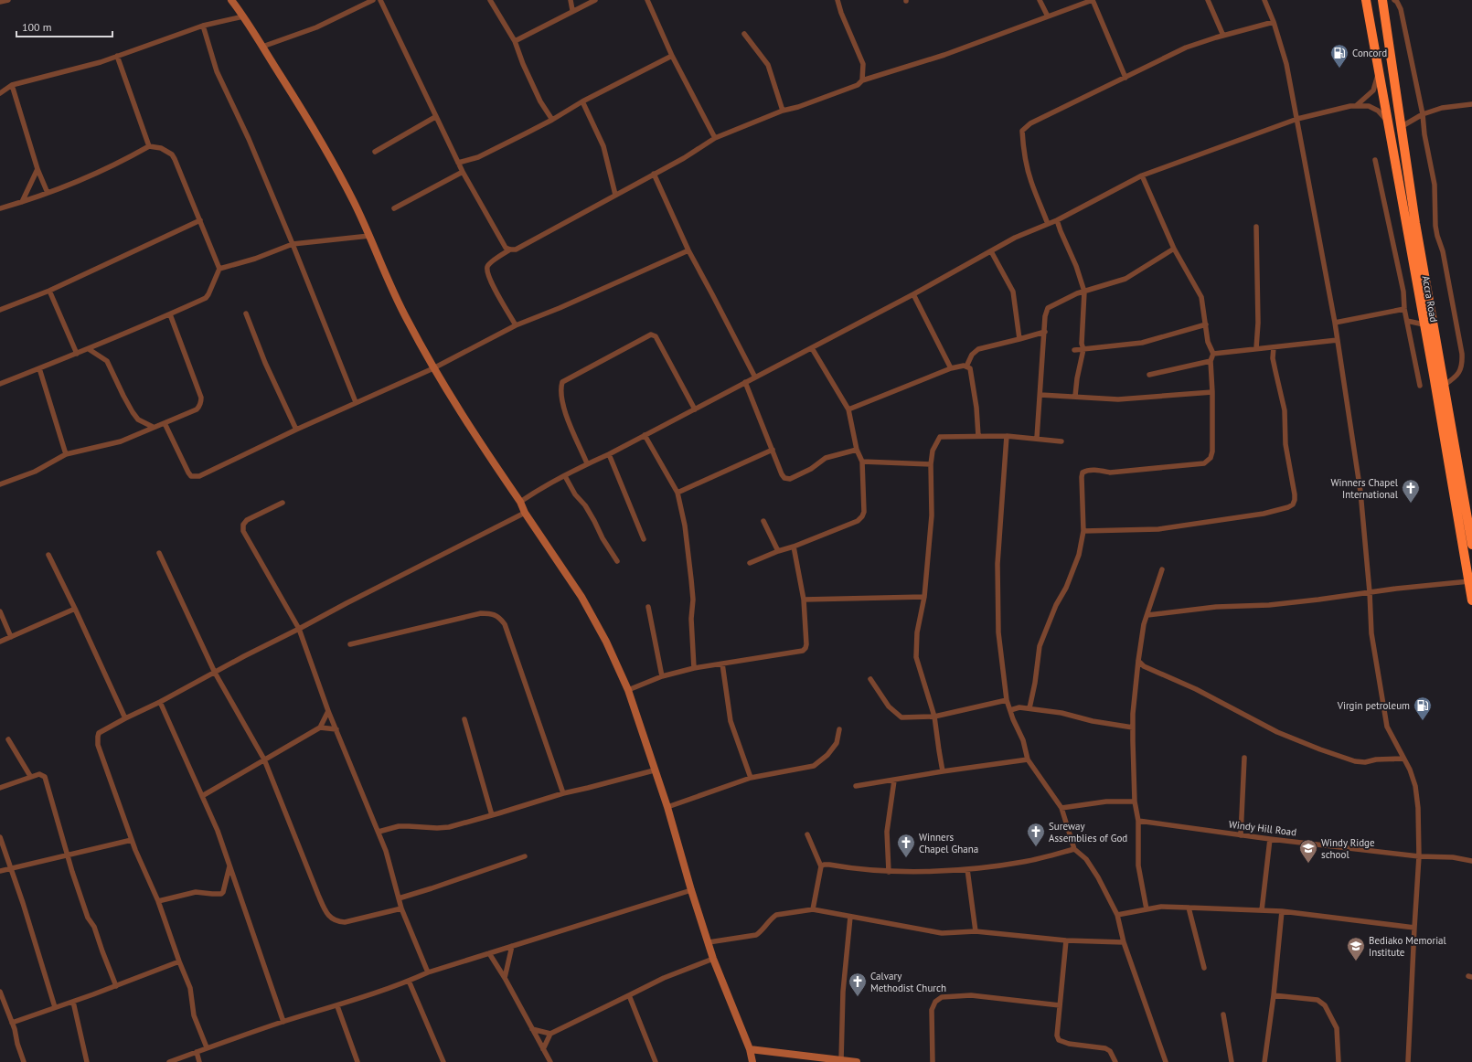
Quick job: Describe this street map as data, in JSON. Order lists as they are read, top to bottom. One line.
{"streets":{"highway":["Accra Road"],"street":["Windy Hill Road"]},"places":{"fuel station":["Concord","Virgin petroleum"],"church":["Winners Chapel International","Sureway Assemblies of God","Winners Chapel Ghana","Calvary Methodist Church"],"school or university":["Windy Ridge school","Bediako Memorial Institute"]},"scale_bar":"100 m"}
